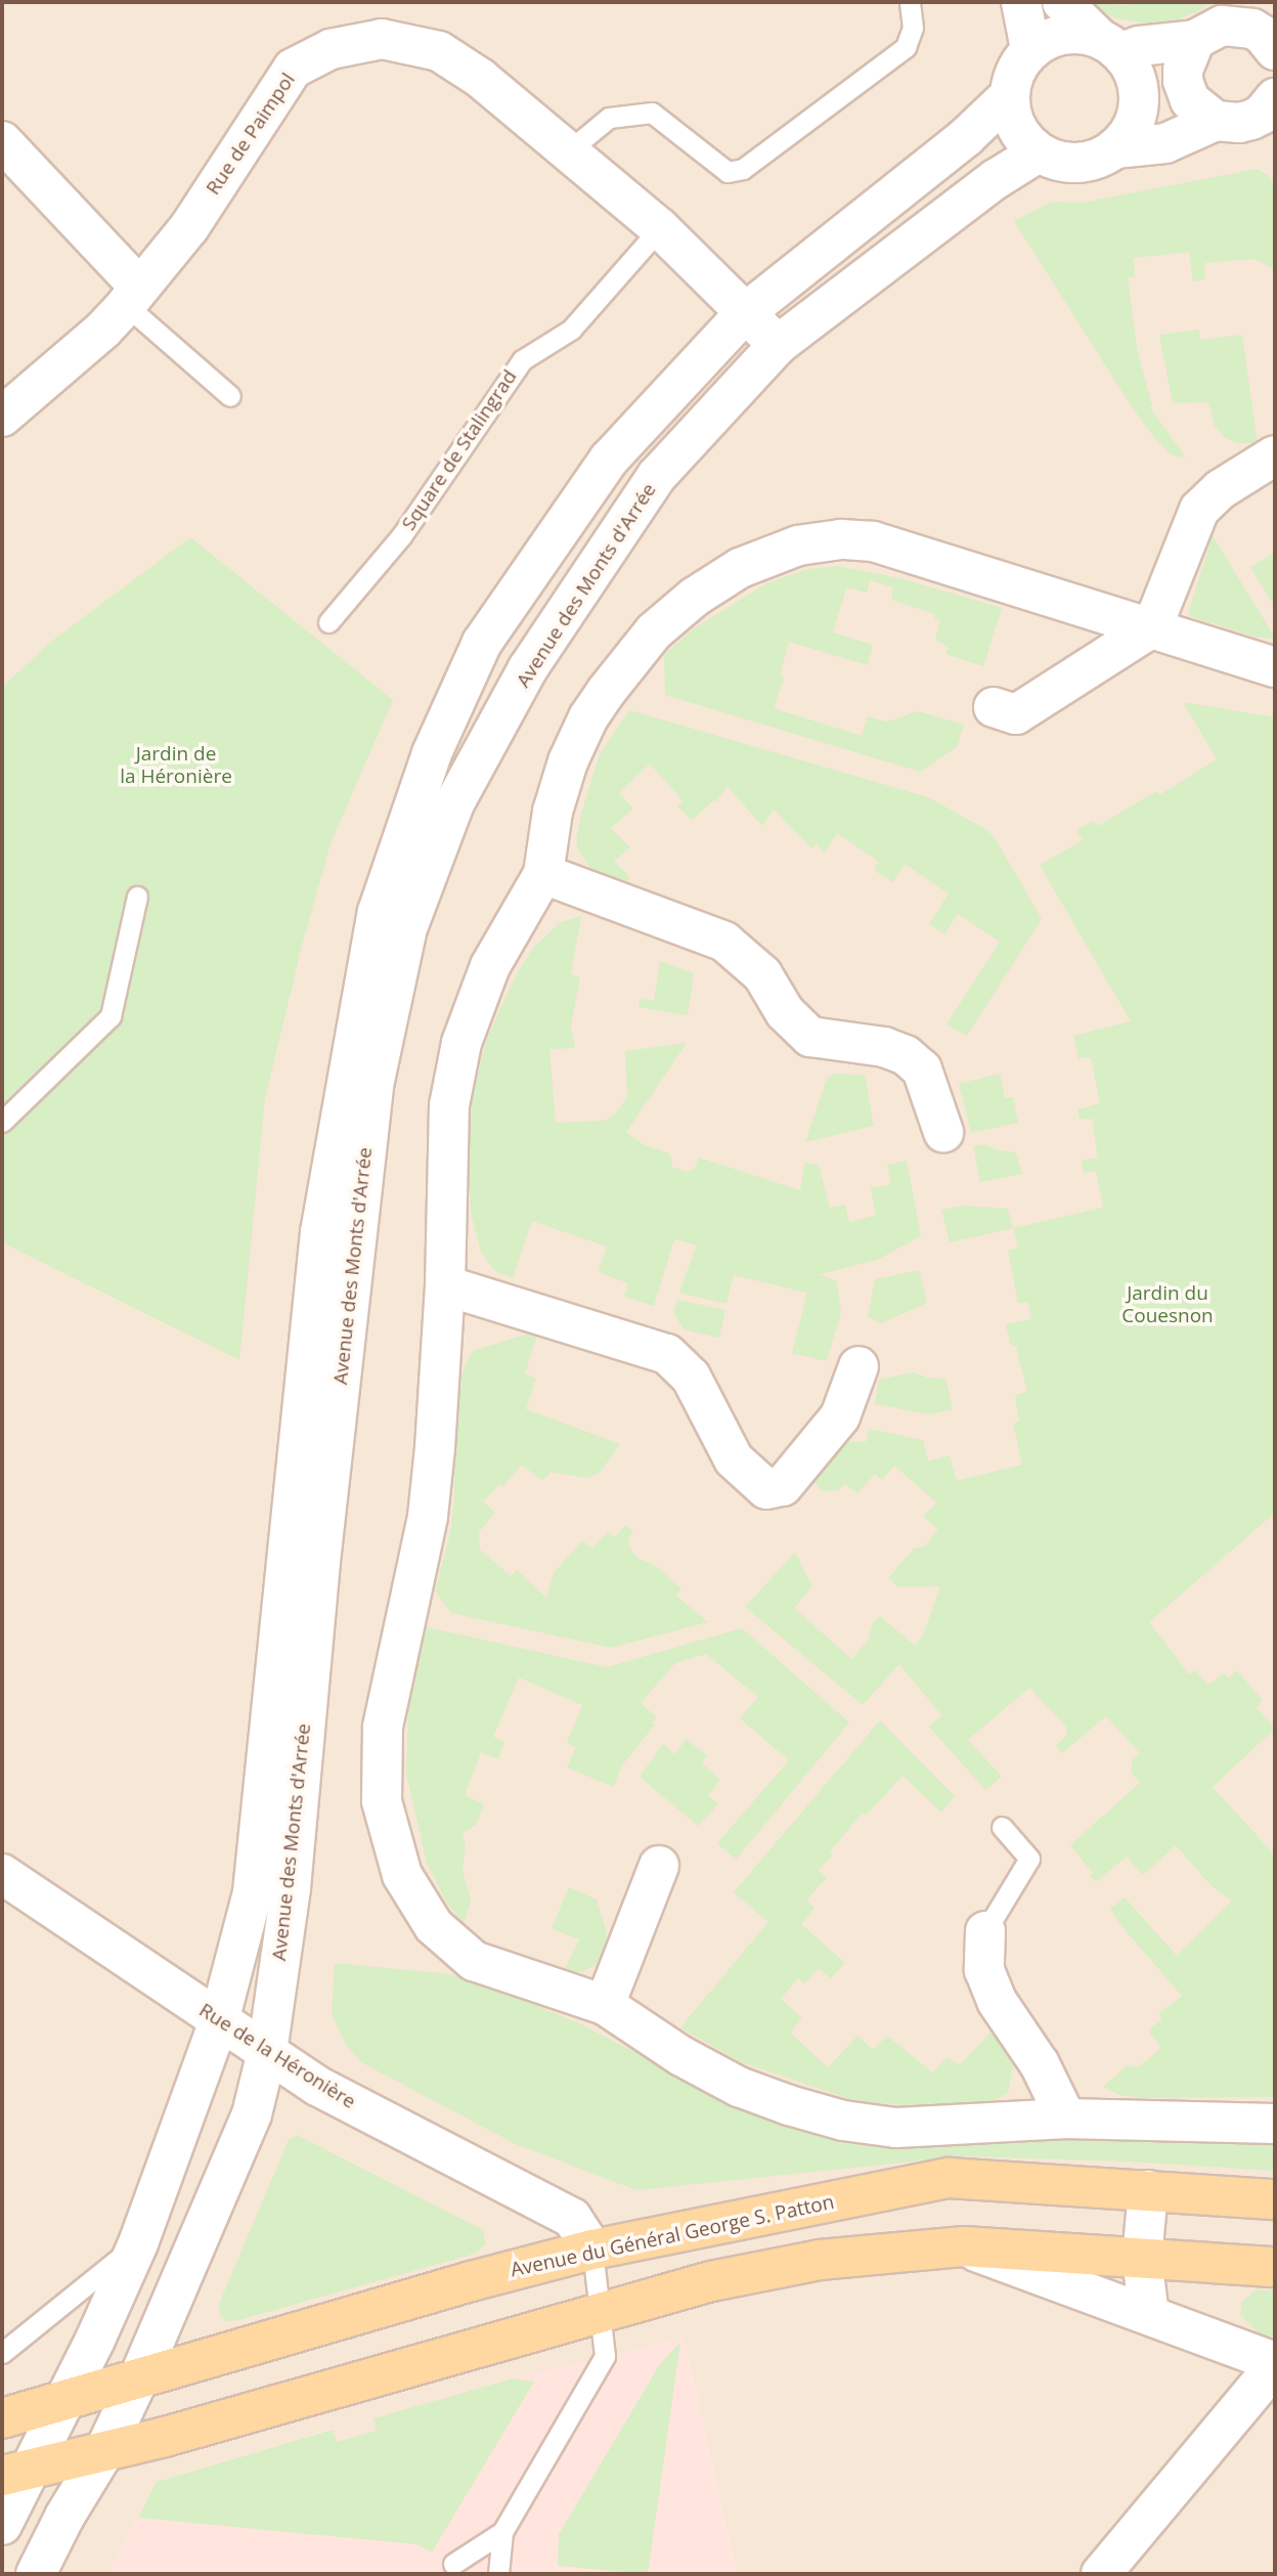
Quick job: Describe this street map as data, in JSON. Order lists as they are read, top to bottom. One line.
{"streets":{"main road":["Avenue du Général George S. Patton"],"street":["Rue de Paimpol","Avenue des Monts d'Arrée","Rue de la Héronière"],"lane":["Square de Stalingrad"]},"crossings":[["Rue de Paimpol","Square de Stalingrad"],["Rue de Paimpol","Avenue des Monts d'Arrée"],["Avenue des Monts d'Arrée","Rue de la Héronière"],["Avenue des Monts d'Arrée","Avenue du Général George S. Patton"],["Rue de la Héronière","Avenue du Général George S. Patton"]],"parks":["Jardin de la Héronière","Jardin du Couesnon"]}
